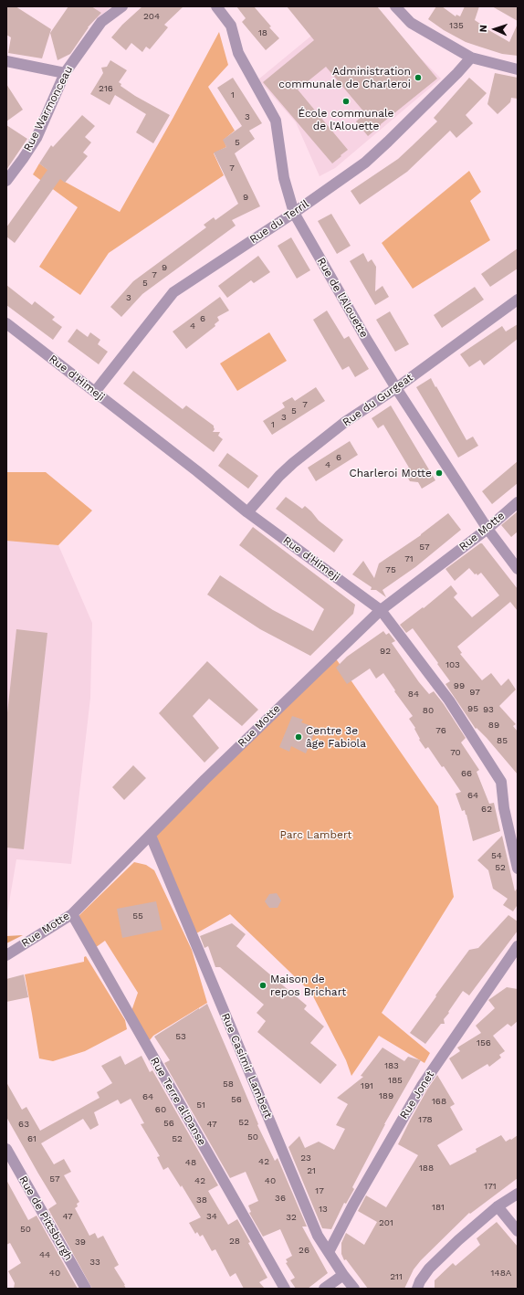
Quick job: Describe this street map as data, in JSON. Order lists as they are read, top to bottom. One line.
{"streets":{"street":["Rue Warmonceau","Rue du Terril","Rue de l'Alouette","Rue d'Himeji","Rue du Gurgeat","Rue Motte","Rue Casimir Lambert","Rue Jonet","Rue Terre al'Danse","Rue de Pittsburgh"]},"crossings":[["Rue du Terril","Rue de l'Alouette"],["Rue du Terril","Rue d'Himeji"],["Rue de l'Alouette","Rue du Gurgeat"],["Rue de l'Alouette","Rue Motte"],["Rue d'Himeji","Rue du Gurgeat"],["Rue d'Himeji","Rue Motte"],["Rue Motte","Rue Casimir Lambert"],["Rue Motte","Rue Terre al'Danse"],["Rue Casimir Lambert","Rue Jonet"]],"parks":["Parc Lambert"],"places":["Administration communale de Charleroi","École communale de l'Alouette","Charleroi Motte","Centre 3e âge Fabiola","Maison de repos Brichart"],"house_numbers":["204","135","18","216","1","3","5","7","9","9","7","5","3","6","4","7","5","3","1","6","4","57","71","75","92","103","99","97","84","95","93","80","89","76","85","70","66","64","62","54","52","55","53","156","183","185","58","191","189","64","56","168","51","60","178","52","56","63","47","50","61","52","23","42","48","188","21","57","42","40","171","17","36","38","181","13","47","34","32","201","50","28","39","26","44","33","40","148A","211"],"north":"left"}
